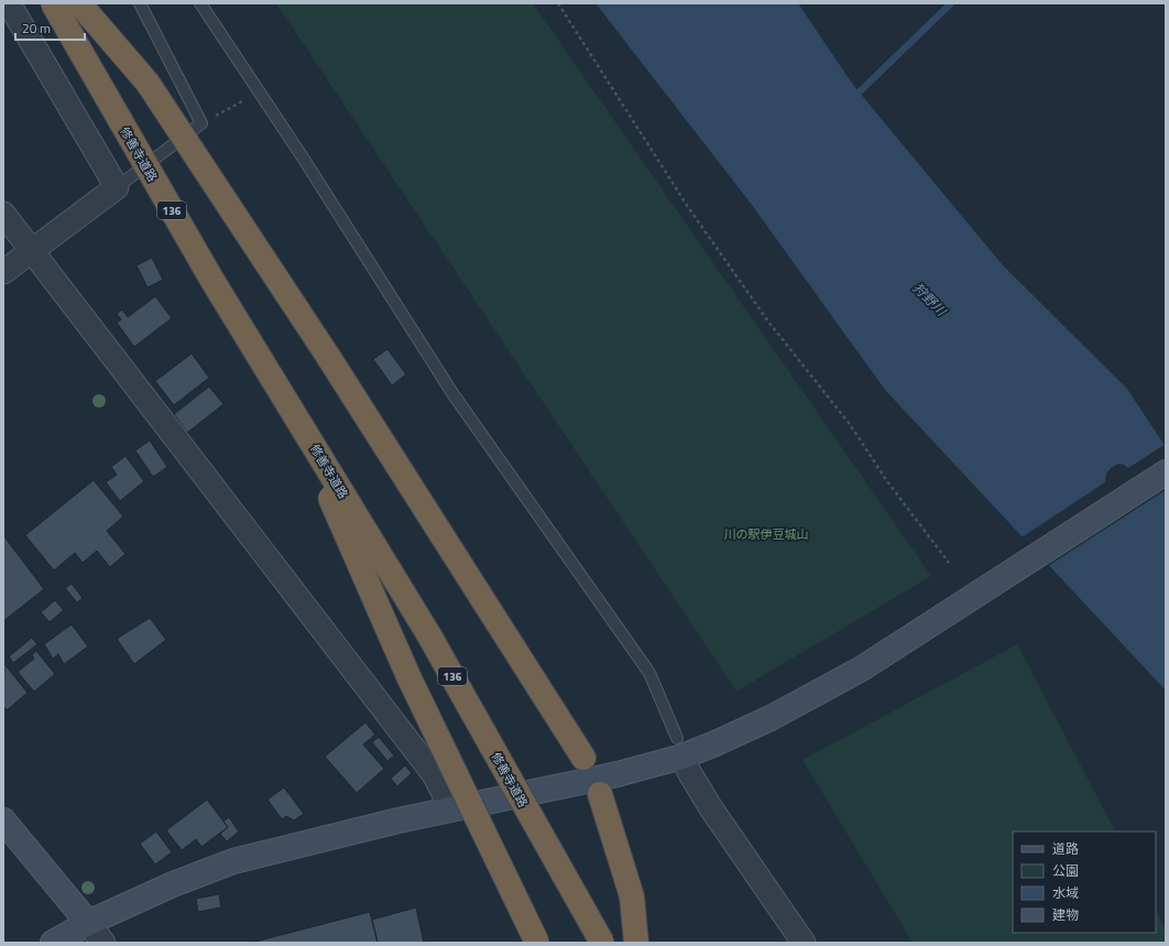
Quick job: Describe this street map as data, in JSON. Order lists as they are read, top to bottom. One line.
{"streets":{"highway":["修善寺道路","136"]},"water":["狩野川"],"parks":["川の駅伊豆城山"],"legend":["道路","公園","水域","建物"],"scale_bar":"20 m"}
